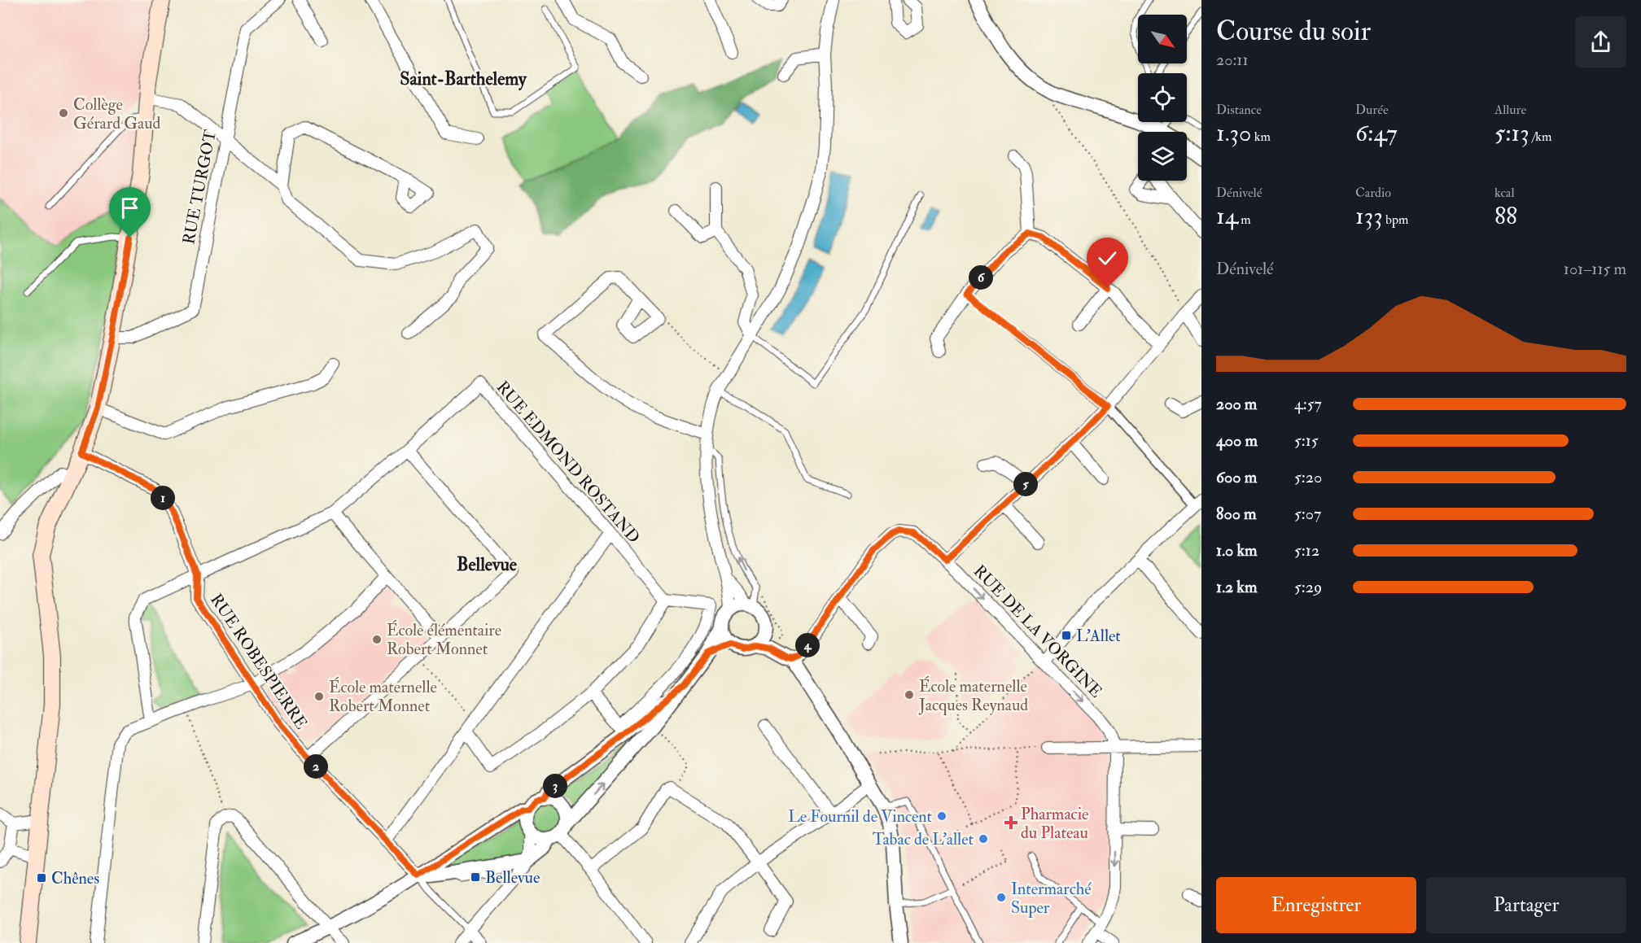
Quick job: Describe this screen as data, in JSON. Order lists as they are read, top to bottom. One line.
{"streets":{"street":["RUE TURGOT","RUE EDMOND ROSTAND","RUE DE LA VORGINE","RUE ROBESPIERRE"]},"crossings":[["RUE EDMOND ROSTAND","RUE ROBESPIERRE"]],"one_way":["RUE DE LA VORGINE"],"districts":["Saint-Barthelemy","Bellevue"],"places":{"other":["Collège Gérard Gaud","École élémentaire Robert Monnet","École maternelle Jacques Reynaud","École maternelle Robert Monnet","Le Fournil de Vincent","Tabac de L'allet","Intermarché Super"],"transit":["L'Allet","Bellevue","Chênes"],"health":["Pharmacie du Plateau"]},"north":"bottom right","page":{"heading":["Course du soir","20:11"],"stats":[["Distance","1.30 km"],["Durée","6:47"],["Allure","5:13 /km"],["Dénivelé","14 m"],["Cardio","133 bpm"],["kcal","88"]],"chart":["Dénivelé","101–115 m"],"pins":["6","5","1","4","2","3"],"list":[{"name":"200 m","note":"4:57"},{"name":"400 m","note":"5:15"},{"name":"600 m","note":"5:20"},{"name":"800 m","note":"5:07"},{"name":"1.0 km","note":"5:12"},{"name":"1.2 km","note":"5:29"}],"buttons":["Enregistrer","Partager"]}}
